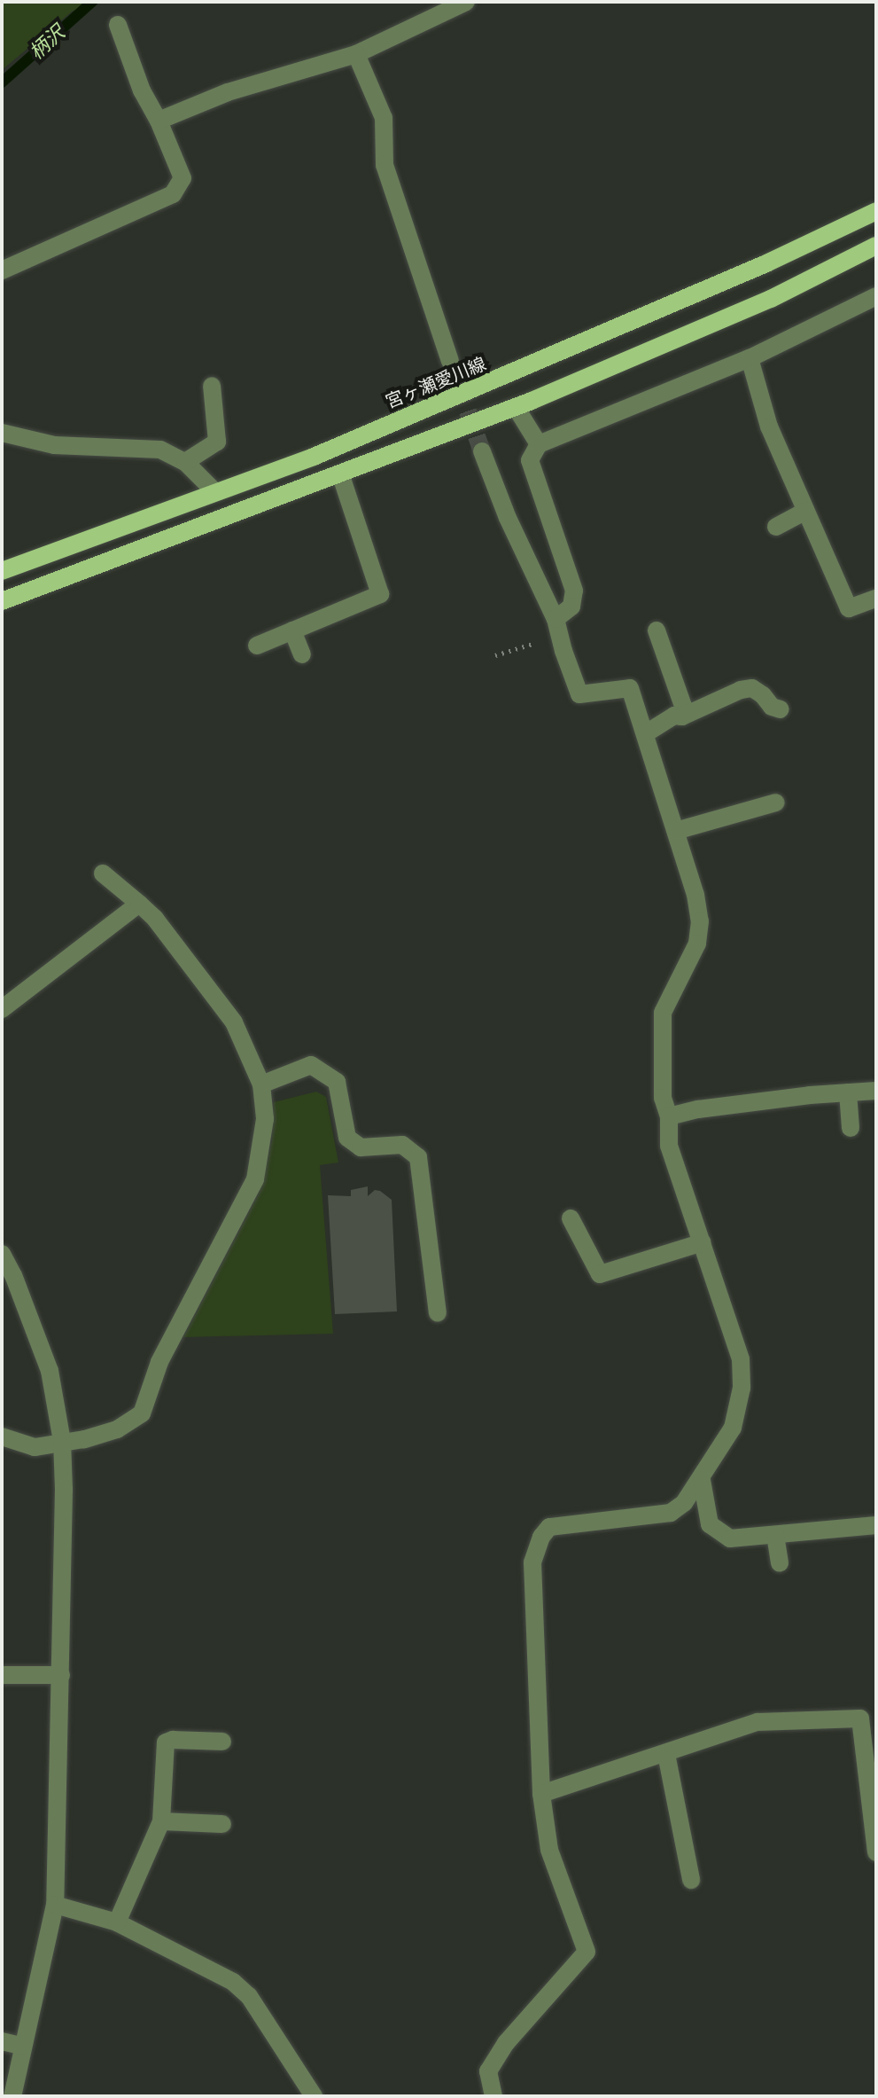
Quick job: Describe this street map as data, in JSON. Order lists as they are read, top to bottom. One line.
{"streets":{"main road":["宮ヶ瀬愛川線"]},"water":["柄沢"]}
